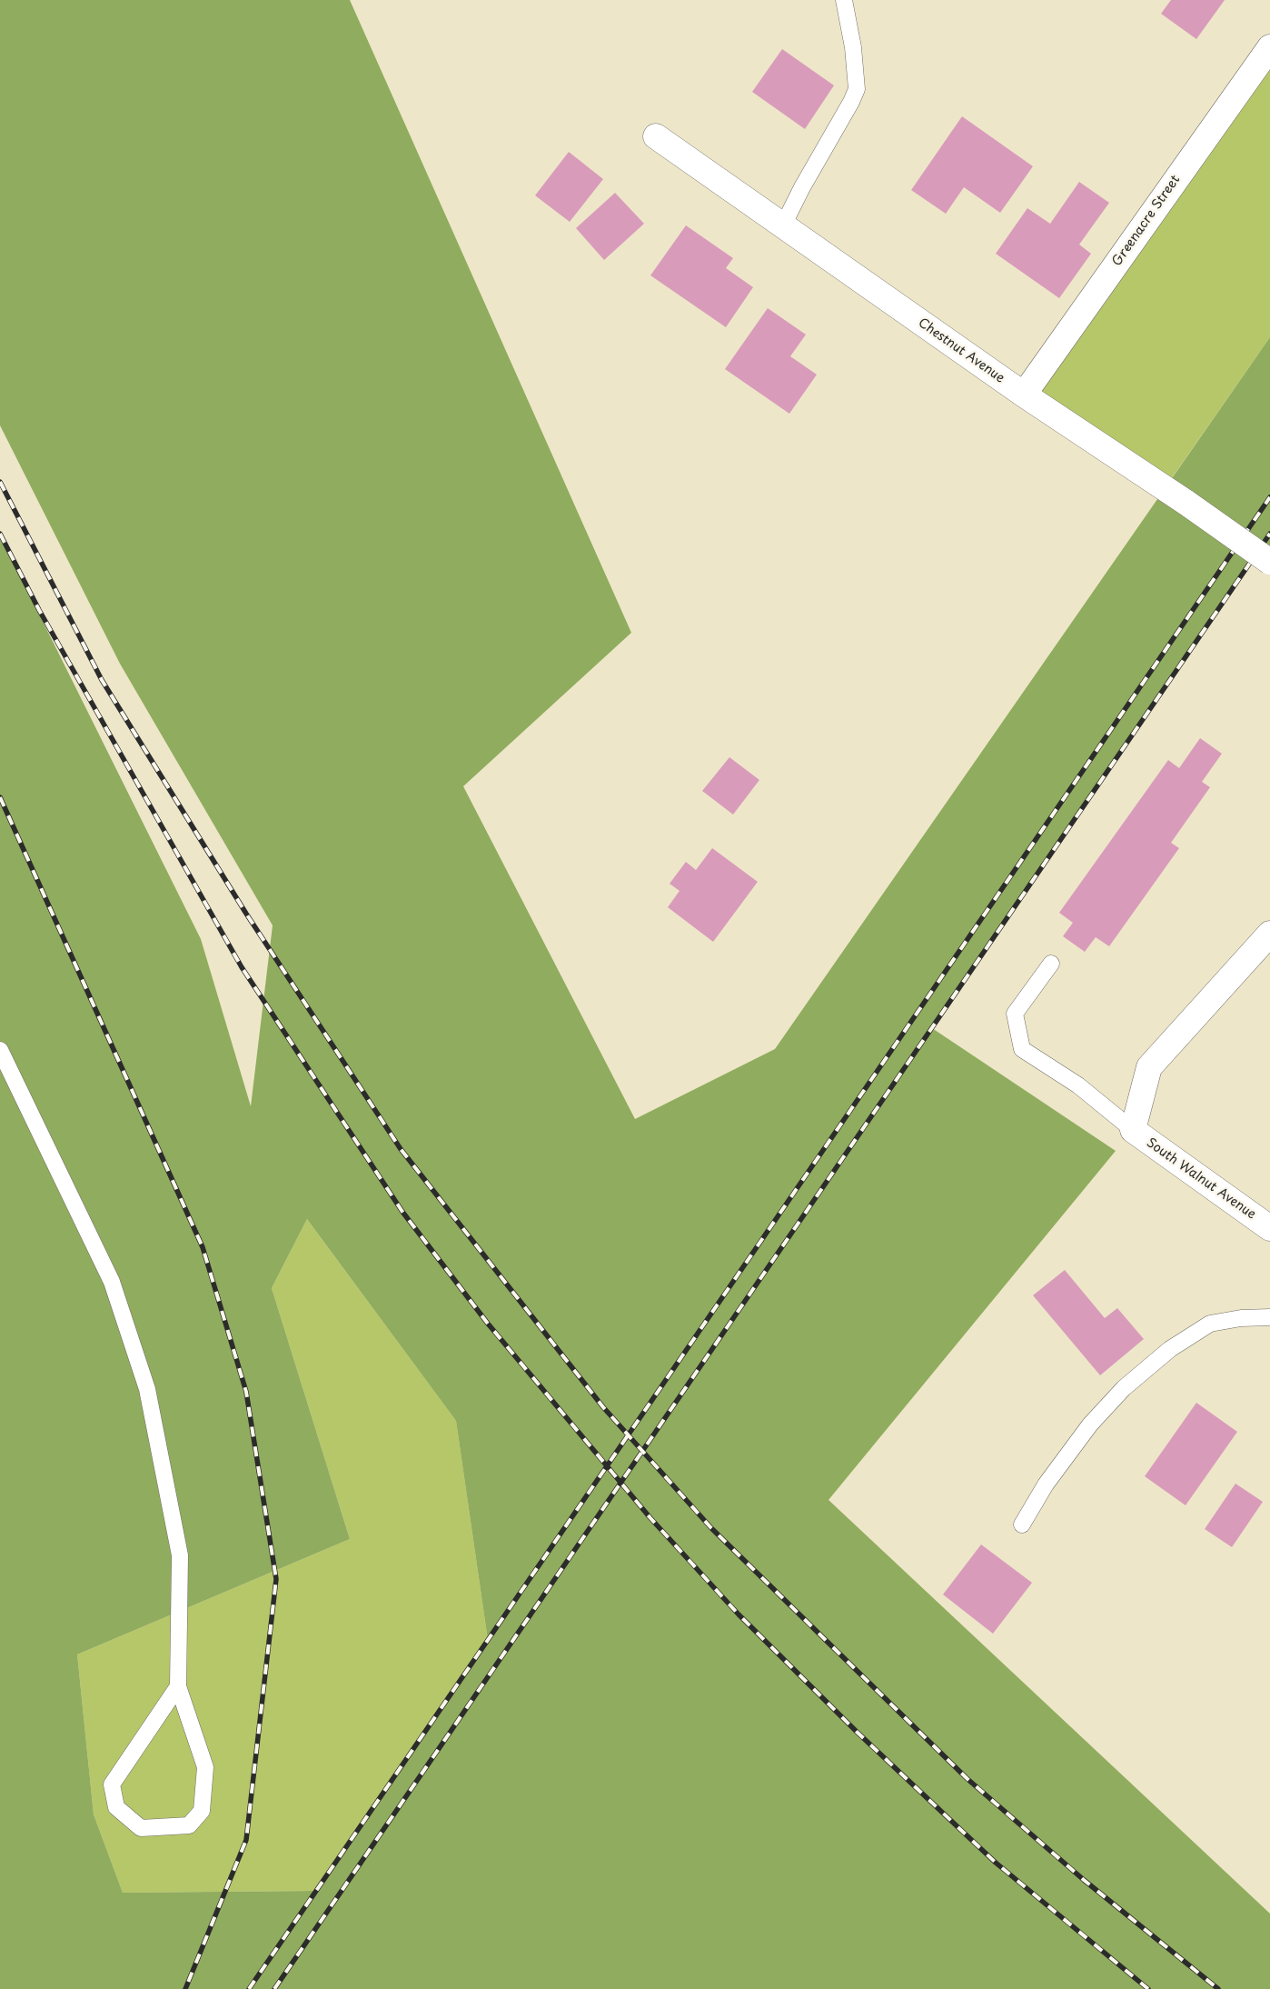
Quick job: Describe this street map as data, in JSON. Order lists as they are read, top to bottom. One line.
{"streets":{"street":["Greenacre Street","Chestnut Avenue","South Walnut Avenue"]},"crossings":[["Greenacre Street","Chestnut Avenue"]]}
